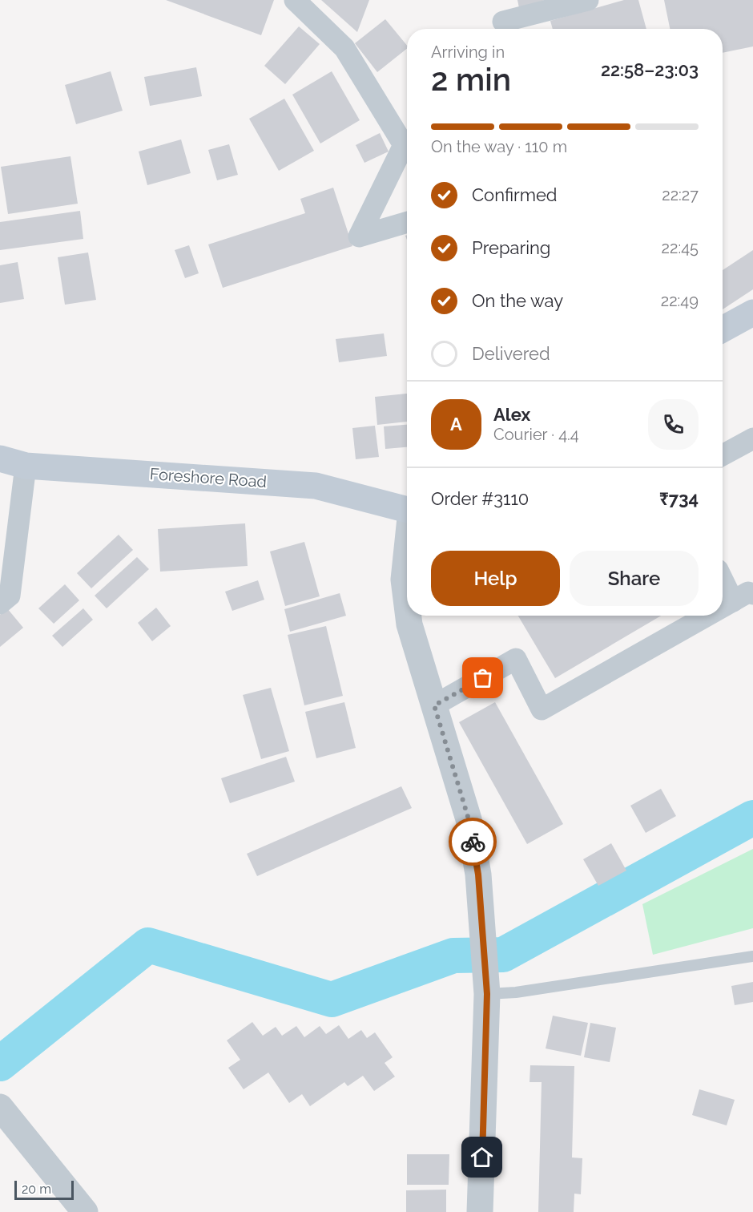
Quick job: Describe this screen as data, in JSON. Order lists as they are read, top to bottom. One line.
{"streets":{"main road":["Foreshore Road"]},"scale_bar":"20 m","page":{"heading":["2 min","Arriving in","22:58–23:03"],"panel":["Alex","Courier · 4.4","Order #3110","₹734"],"bar":"On the way · 110 m","list":[["Confirmed","22:27"],["Preparing","22:45"],["On the way","22:49"],"Delivered"],"round":"A","buttons":["Help","Share"],"scale":"20 m"}}
